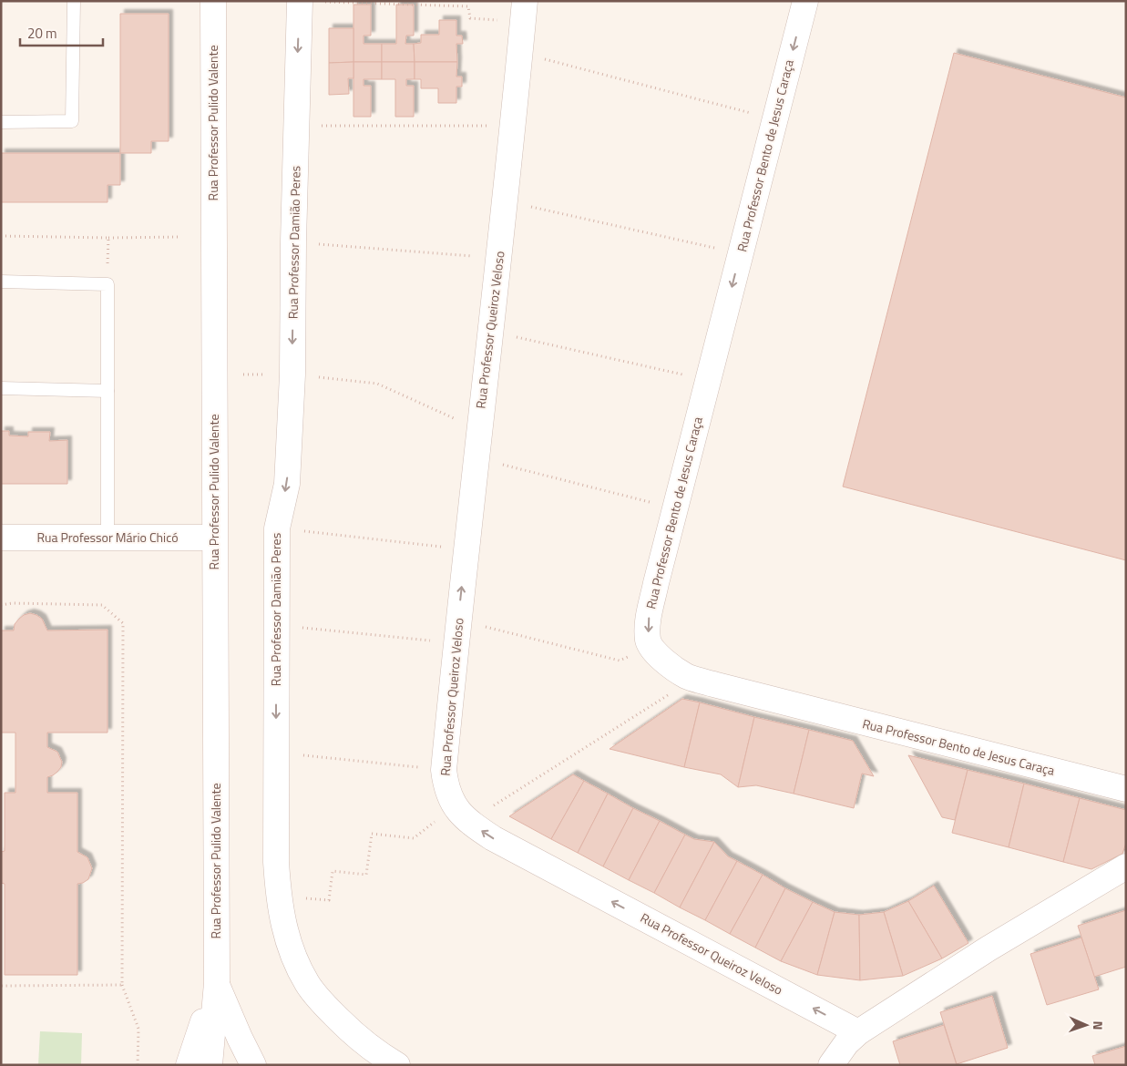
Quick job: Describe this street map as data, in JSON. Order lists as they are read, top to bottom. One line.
{"streets":{"street":["Rua Professor Pulido Valente","Rua Professor Bento de Jesus Caraça","Rua Professor Damião Peres","Rua Professor Queiroz Veloso","Rua Professor Mário Chicó"]},"crossings":[["Rua Professor Pulido Valente","Rua Professor Mário Chicó"]],"one_way":["Rua Professor Damião Peres","Rua Professor Queiroz Veloso"],"scale_bar":"20 m","north":"right"}
